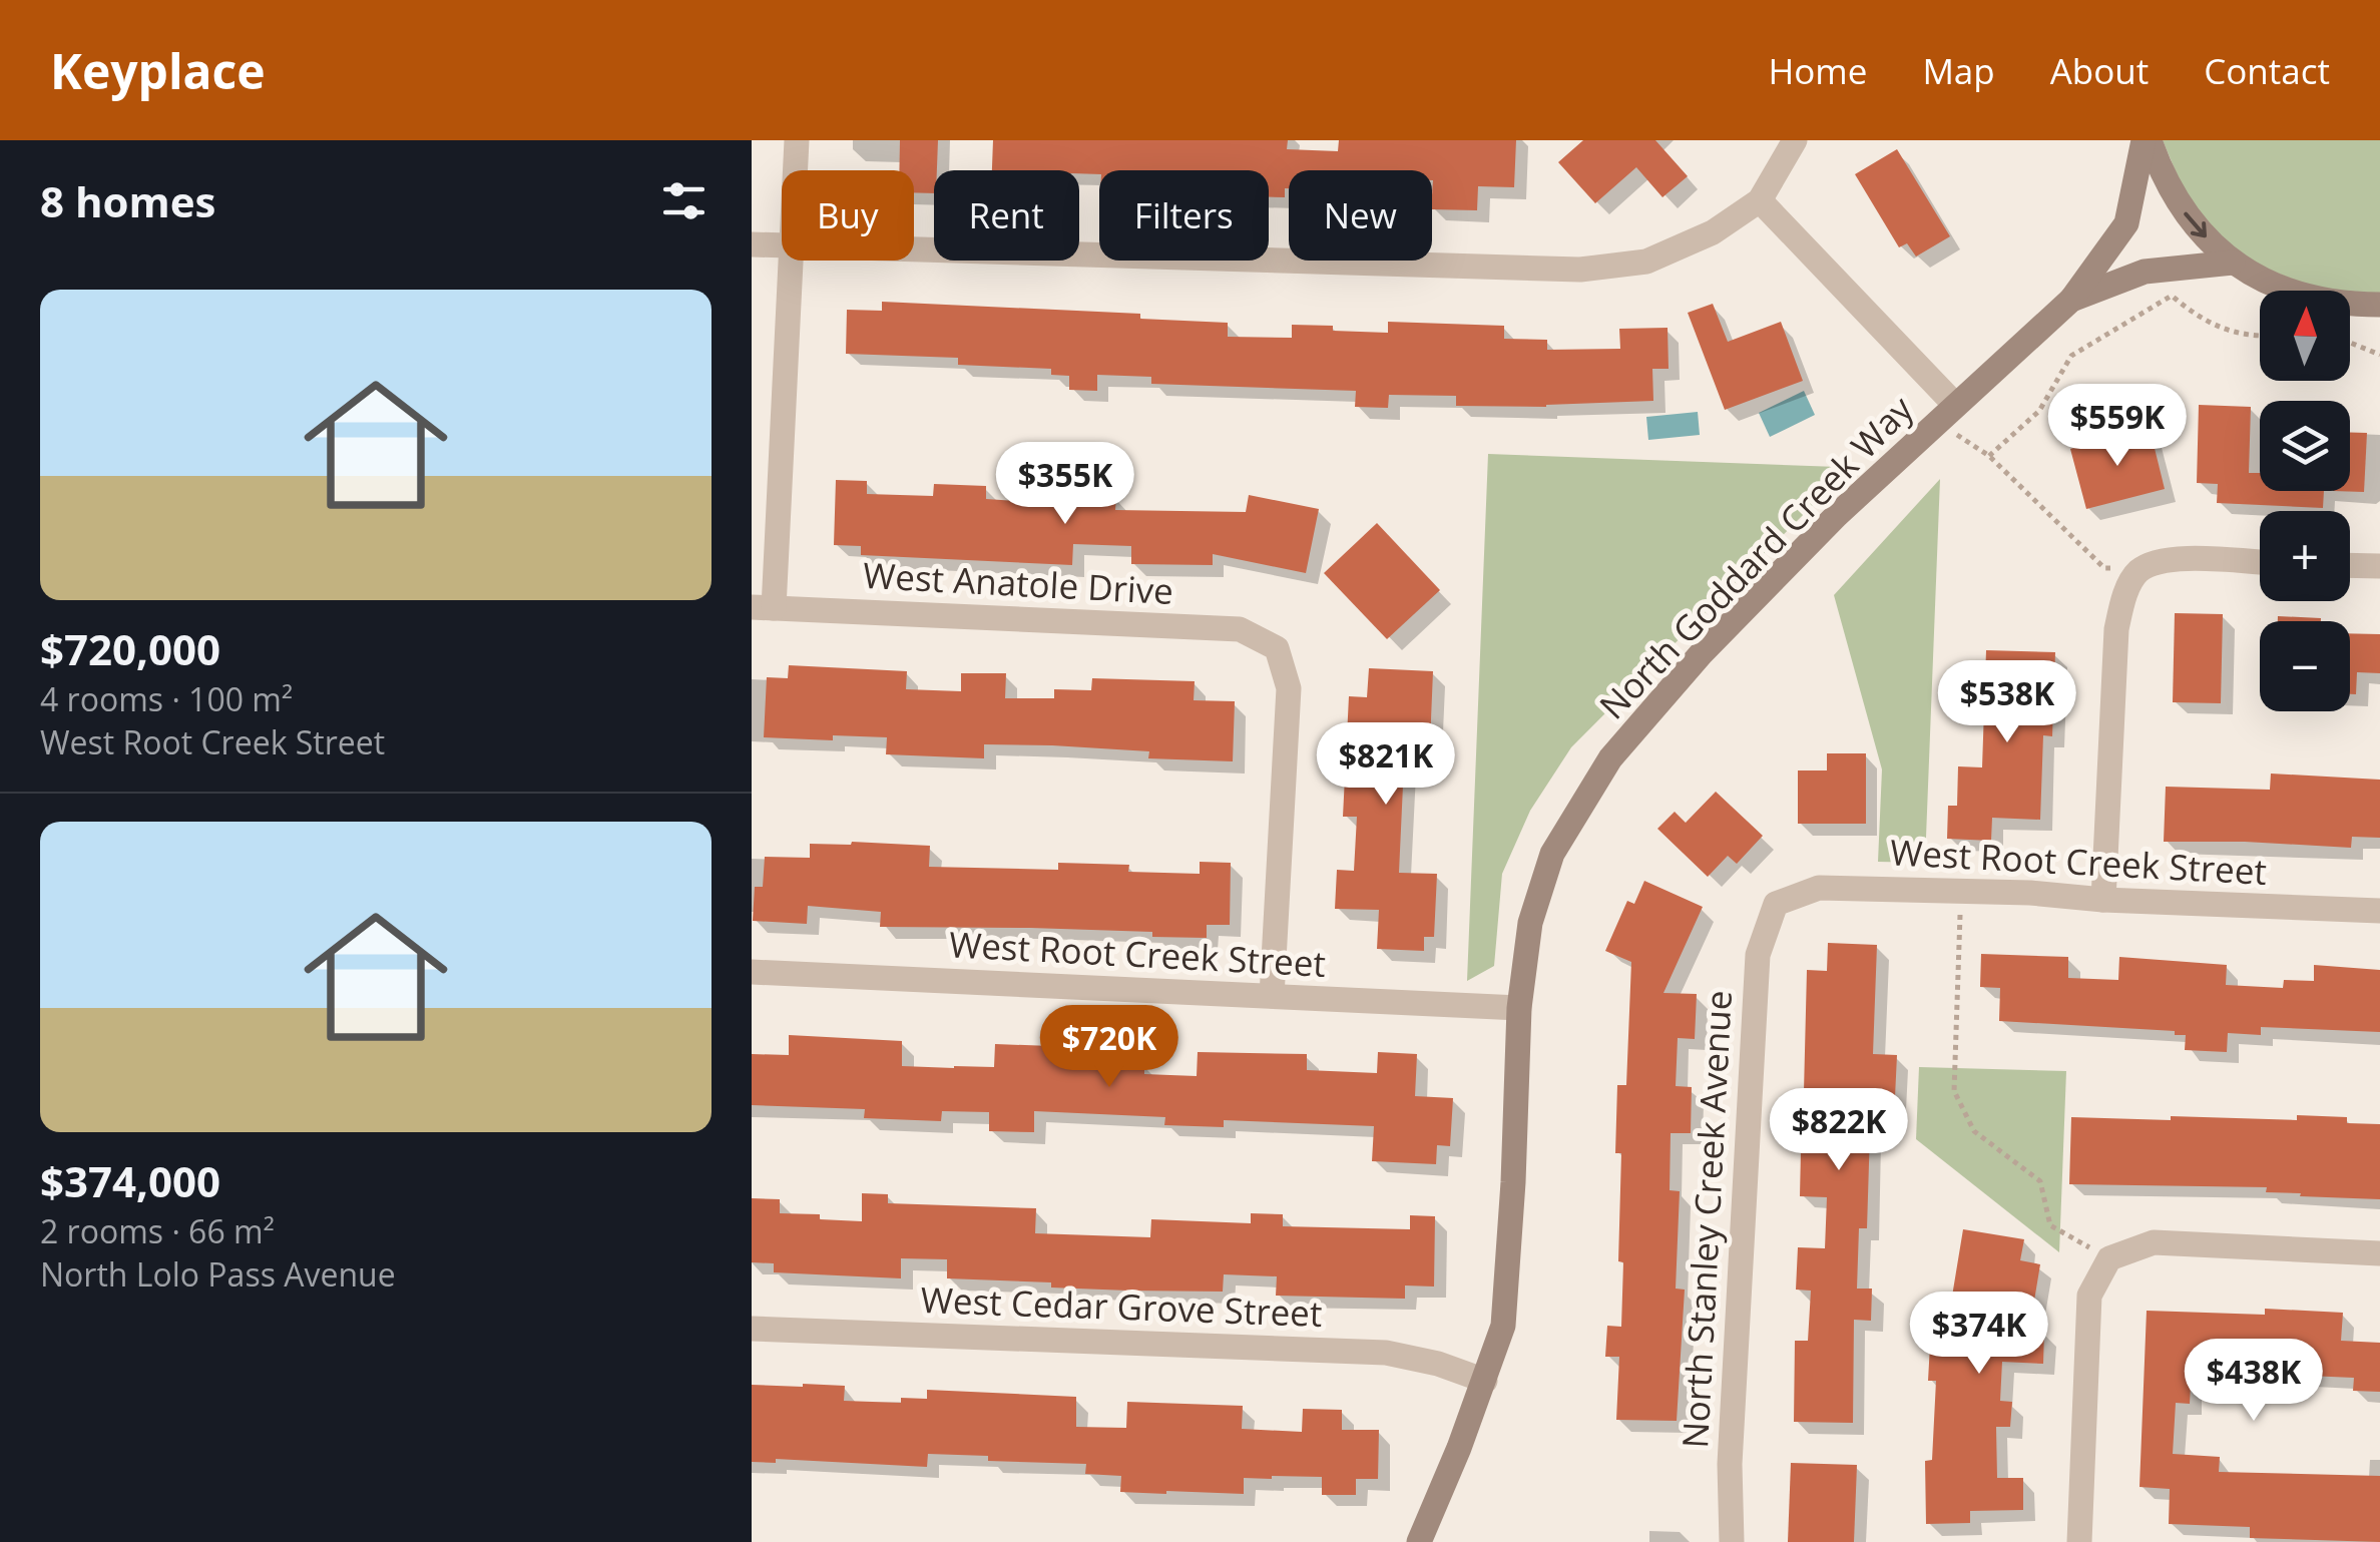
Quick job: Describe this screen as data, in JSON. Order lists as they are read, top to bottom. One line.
{"streets":{"street":["North Goddard Creek Way","West Anatole Drive","West Root Creek Street","North Stanley Creek Avenue","West Cedar Grove Street"]},"crossings":[["North Goddard Creek Way","West Root Creek Street"],["North Goddard Creek Way","West Cedar Grove Street"],["West Anatole Drive","West Root Creek Street"],["West Root Creek Street","North Stanley Creek Avenue"]],"north":"top","page":{"header":"Keyplace","nav":["Home","Map","About","Contact"],"heading":"8 homes","chip":["Buy","Rent","Filters","New"],"list":[{"name":"$720,000","note":"4 rooms · 100 m² · West Root Creek Street"},{"name":"$374,000","note":"2 rooms · 66 m² · North Lolo Pass Avenue"}],"map_buttons":["+","−"],"price":["$559K","$355K","$538K","$821K","$720K","$822K","$374K","$438K"]}}
